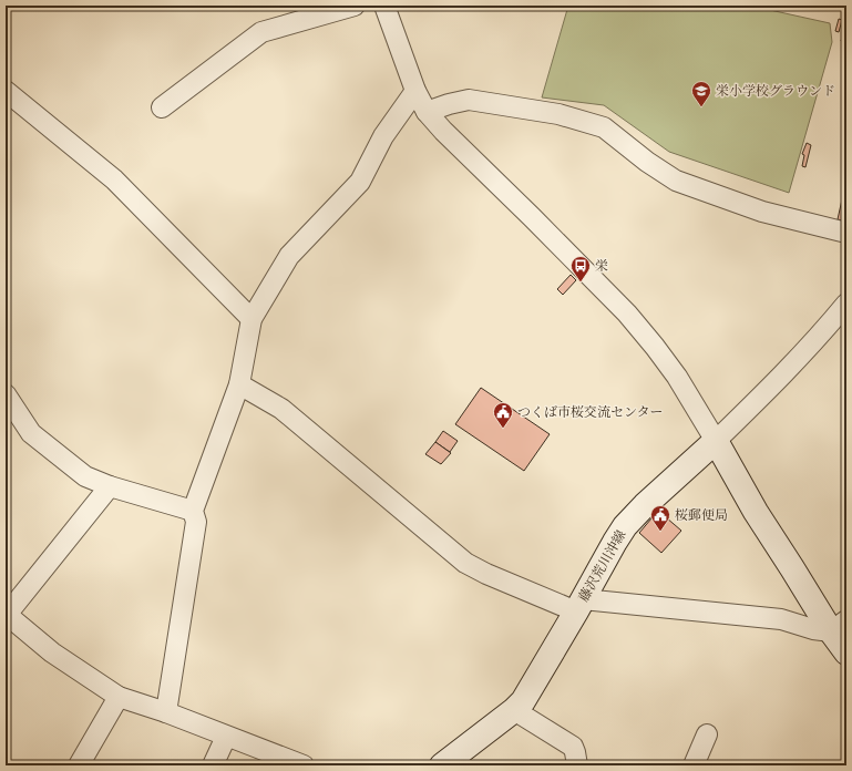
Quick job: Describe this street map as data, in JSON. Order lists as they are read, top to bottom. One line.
{"streets":{"main road":["藤沢荒川沖線"]},"places":{"school or university":["栄小学校グラウンド"],"bus stop":["栄"],"public building":["つくば市桜交流センター","桜郵便局"]}}
